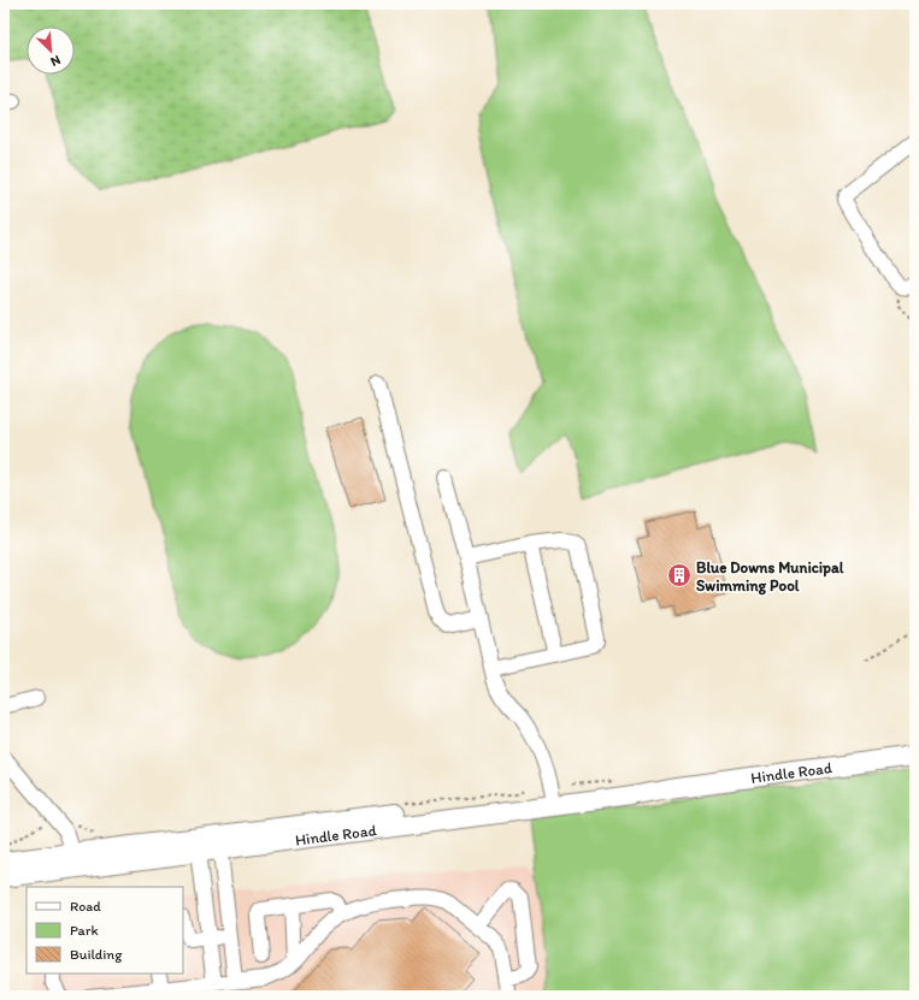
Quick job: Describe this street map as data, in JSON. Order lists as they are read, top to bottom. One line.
{"streets":{"main road":["Hindle Road"]},"places":{"building":["Blue Downs Municipal Swimming Pool"]},"legend":["Road","Park","Building"],"north":"bottom right"}
